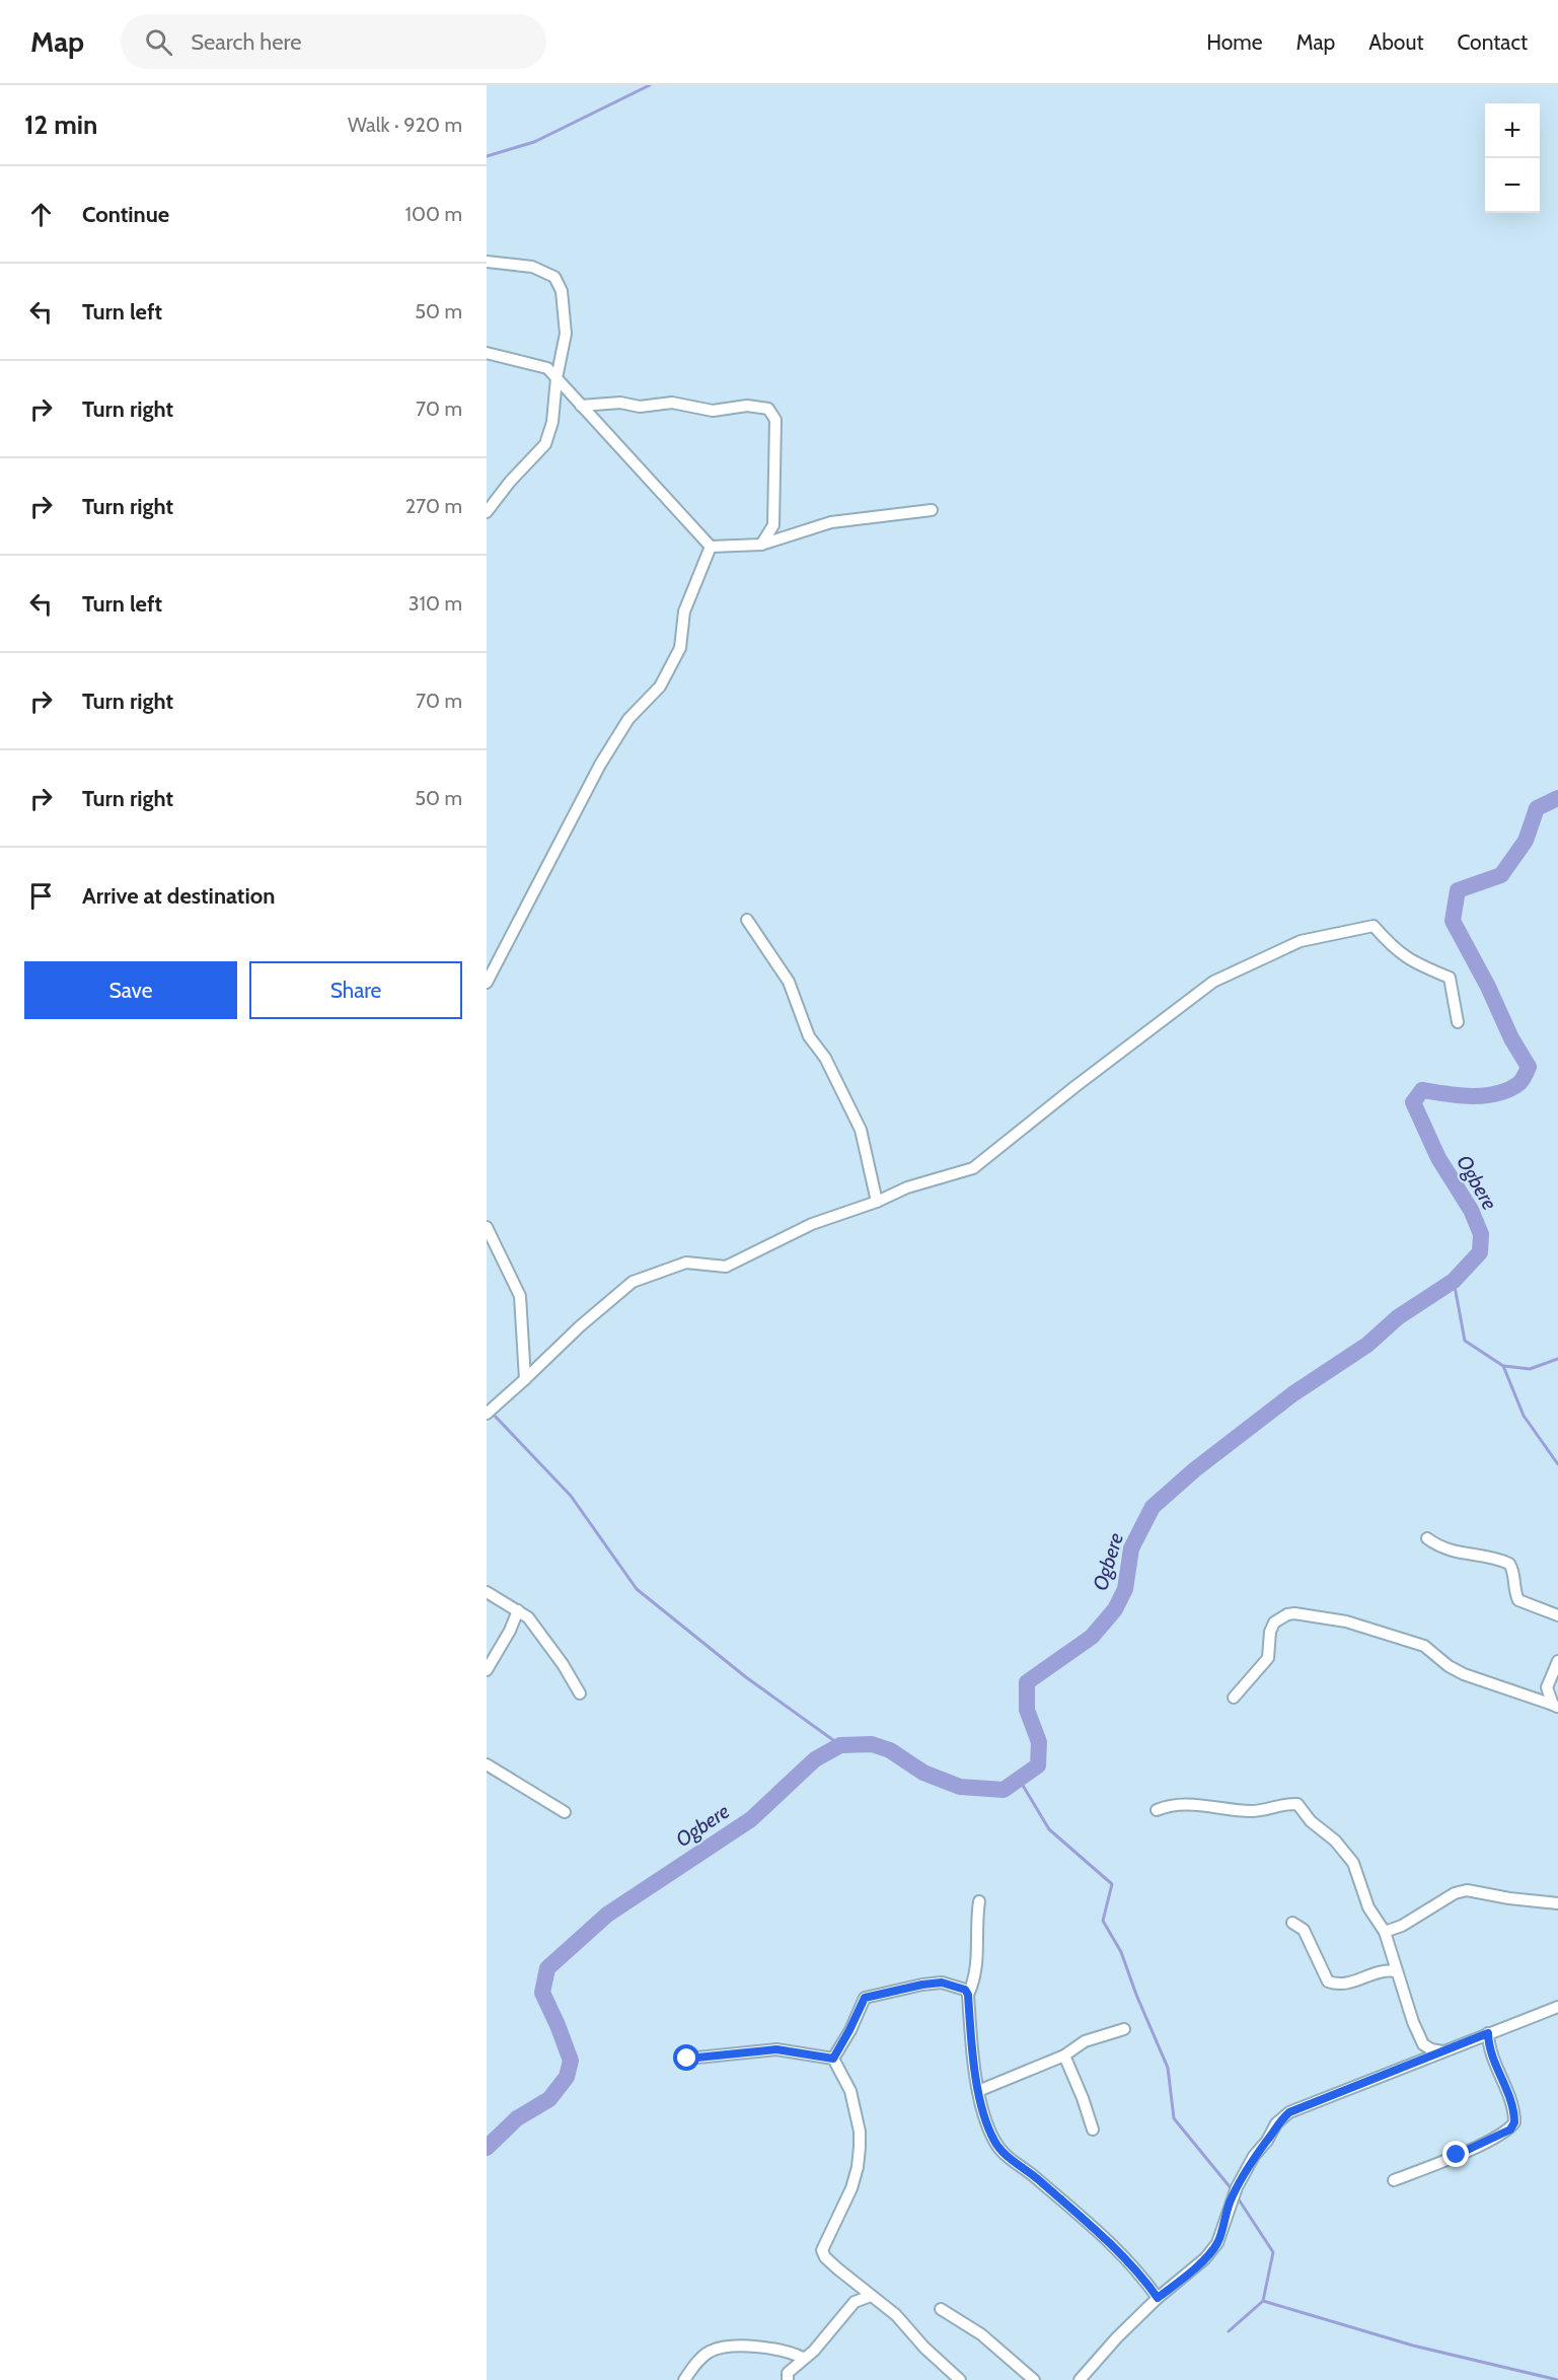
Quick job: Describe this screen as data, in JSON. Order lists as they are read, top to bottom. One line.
{"water":["Ogbere"],"page":{"header":"Map","search":"Search here","nav":["Home","Map","About","Contact"],"heading":["12 min","Walk · 920 m"],"map_buttons":["+","−"],"list":[["Continue","100 m"],["Turn left","50 m"],["Turn right","70 m"],["Turn right","270 m"],["Turn left","310 m"],["Turn right","70 m"],["Turn right","50 m"],"Arrive at destination"],"buttons":["Save","Share"]}}
